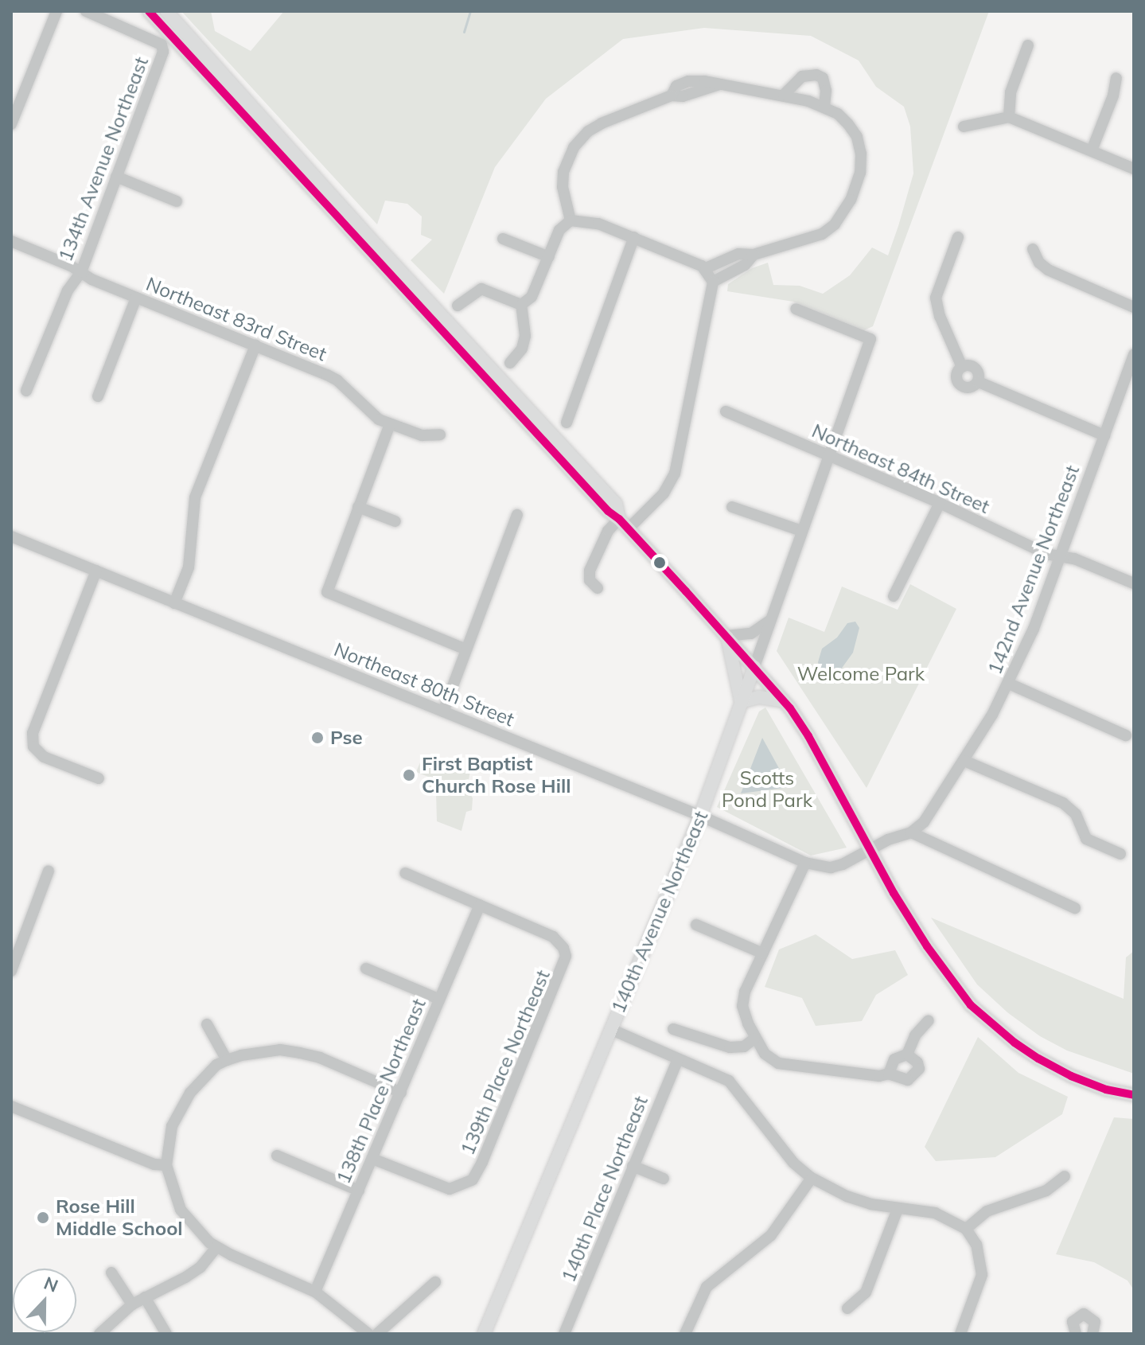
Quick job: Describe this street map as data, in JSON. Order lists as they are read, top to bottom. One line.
{"streets":{"main road":["140th Avenue Northeast"],"street":["134th Avenue Northeast","Northeast 83rd Street","Northeast 84th Street","142nd Avenue Northeast","Northeast 80th Street","139th Place Northeast","138th Place Northeast","140th Place Northeast"]},"crossings":[["134th Avenue Northeast","Northeast 83rd Street"],["Northeast 84th Street","142nd Avenue Northeast"],["Northeast 84th Street","140th Avenue Northeast"],["142nd Avenue Northeast","Northeast 80th Street"],["Northeast 80th Street","140th Avenue Northeast"],["139th Place Northeast","138th Place Northeast"]],"parks":["Welcome Park","Scotts Pond Park"],"places":["Pse","First Baptist Church Rose Hill","Rose Hill Middle School"],"north":"top"}
